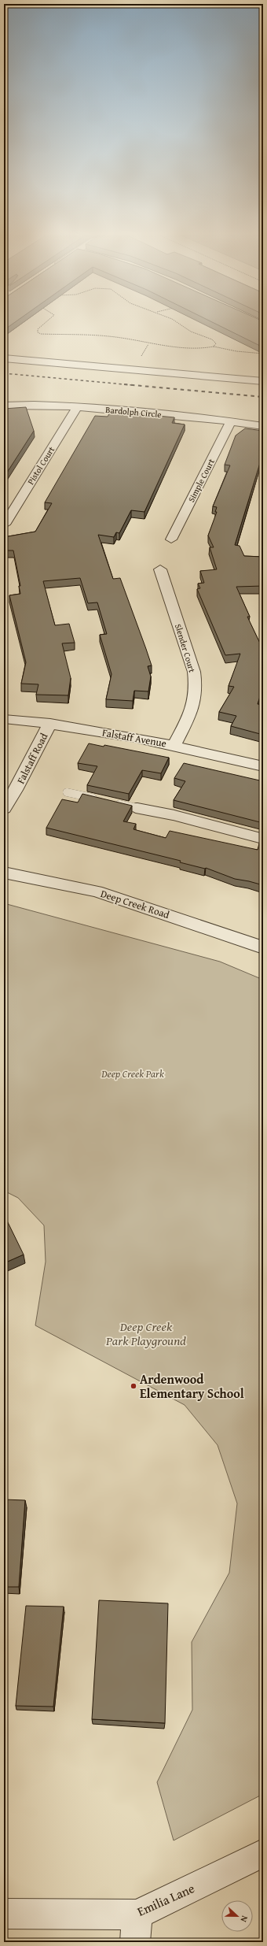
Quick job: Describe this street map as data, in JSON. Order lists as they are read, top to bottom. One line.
{"streets":{"street":["Bardolph Circle","Pistol Court","Simple Court","Slender Court","Falstaff Avenue","Falstaff Road","Deep Creek Road","Emilia Lane"]},"crossings":[["Bardolph Circle","Pistol Court"],["Bardolph Circle","Simple Court"],["Slender Court","Falstaff Avenue"],["Falstaff Avenue","Falstaff Road"]],"parks":["Deep Creek Park","Deep Creek Park Playground"],"places":["Ardenwood Elementary School"],"north":"right"}
